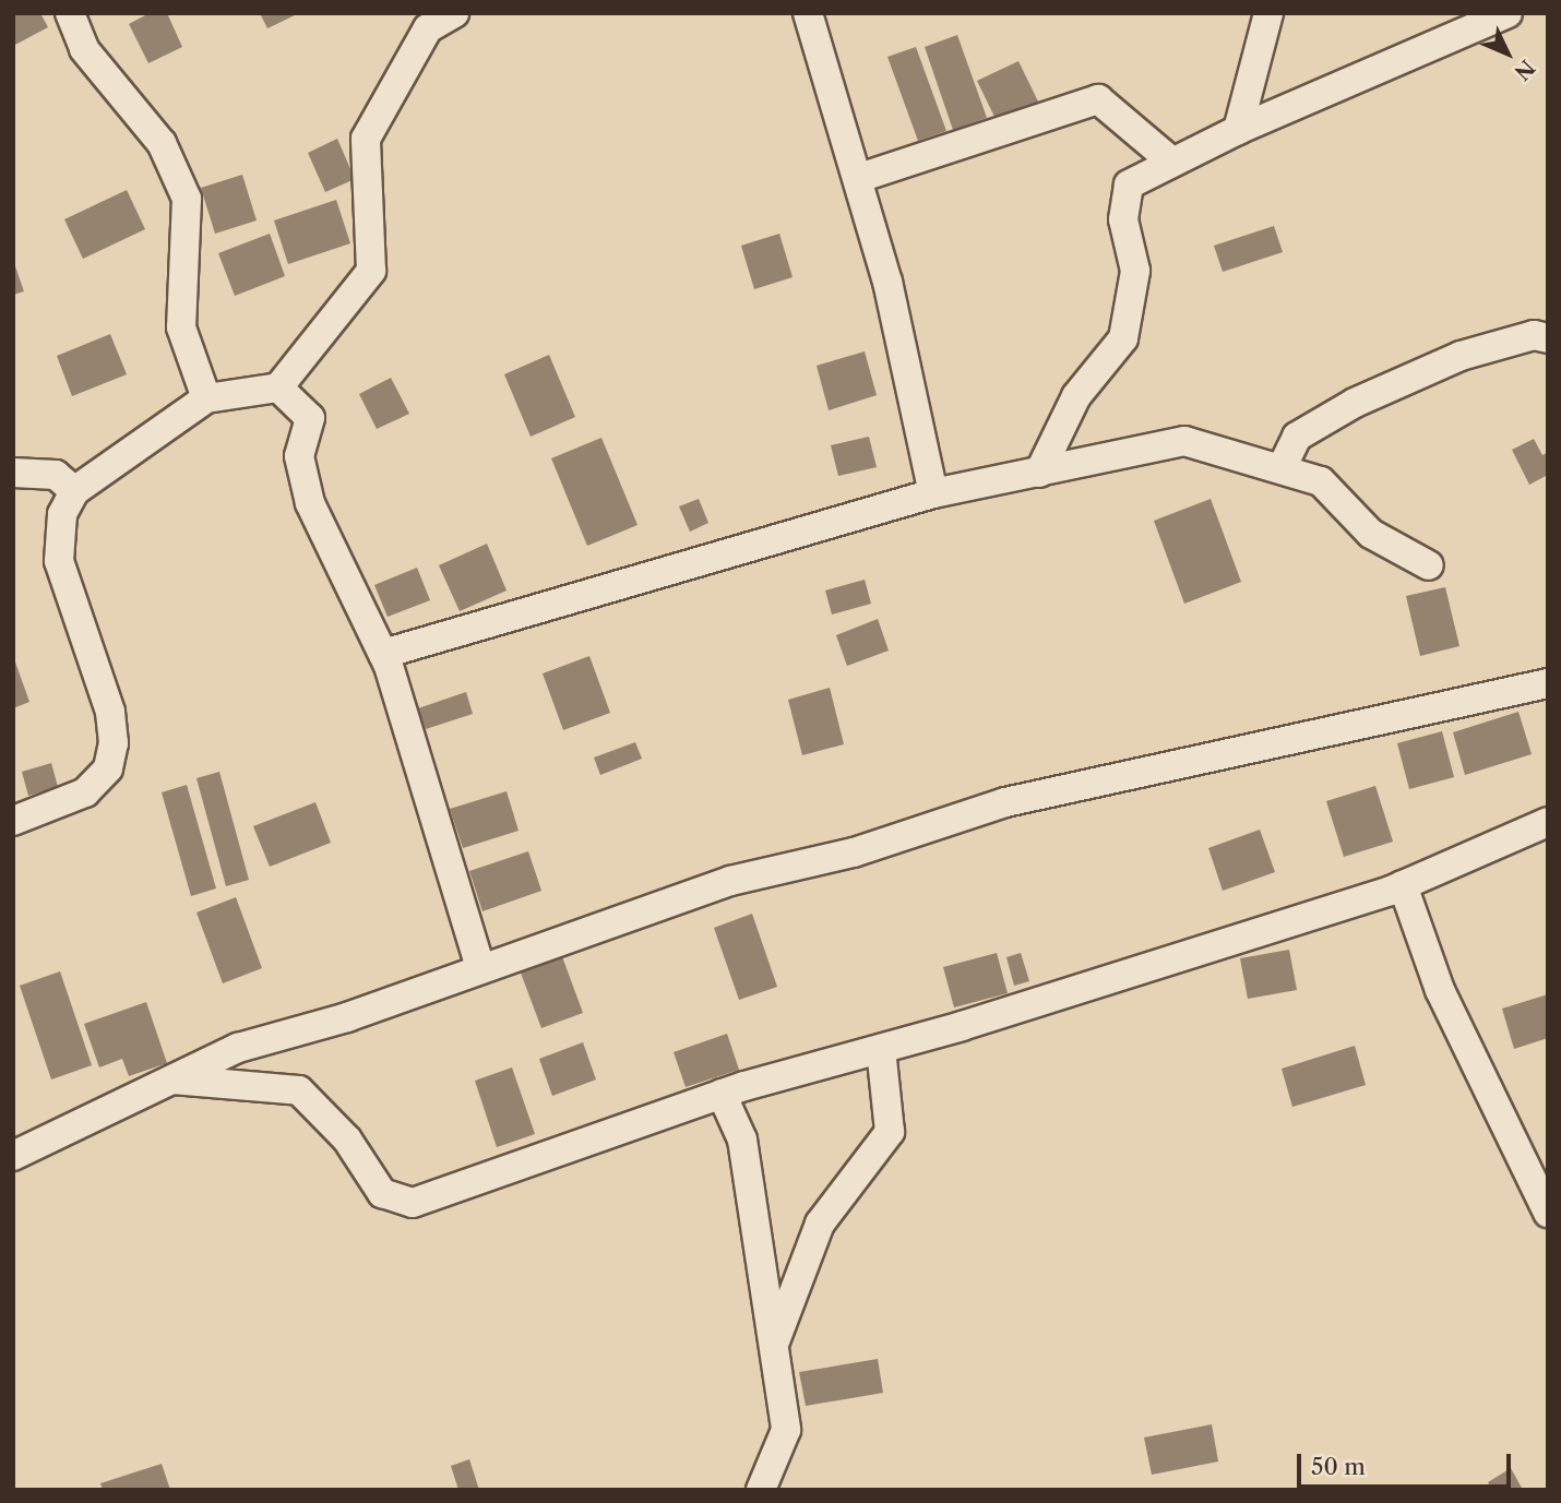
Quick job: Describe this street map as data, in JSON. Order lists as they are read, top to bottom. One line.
{"scale_bar":"50 m","north":"bottom right"}
